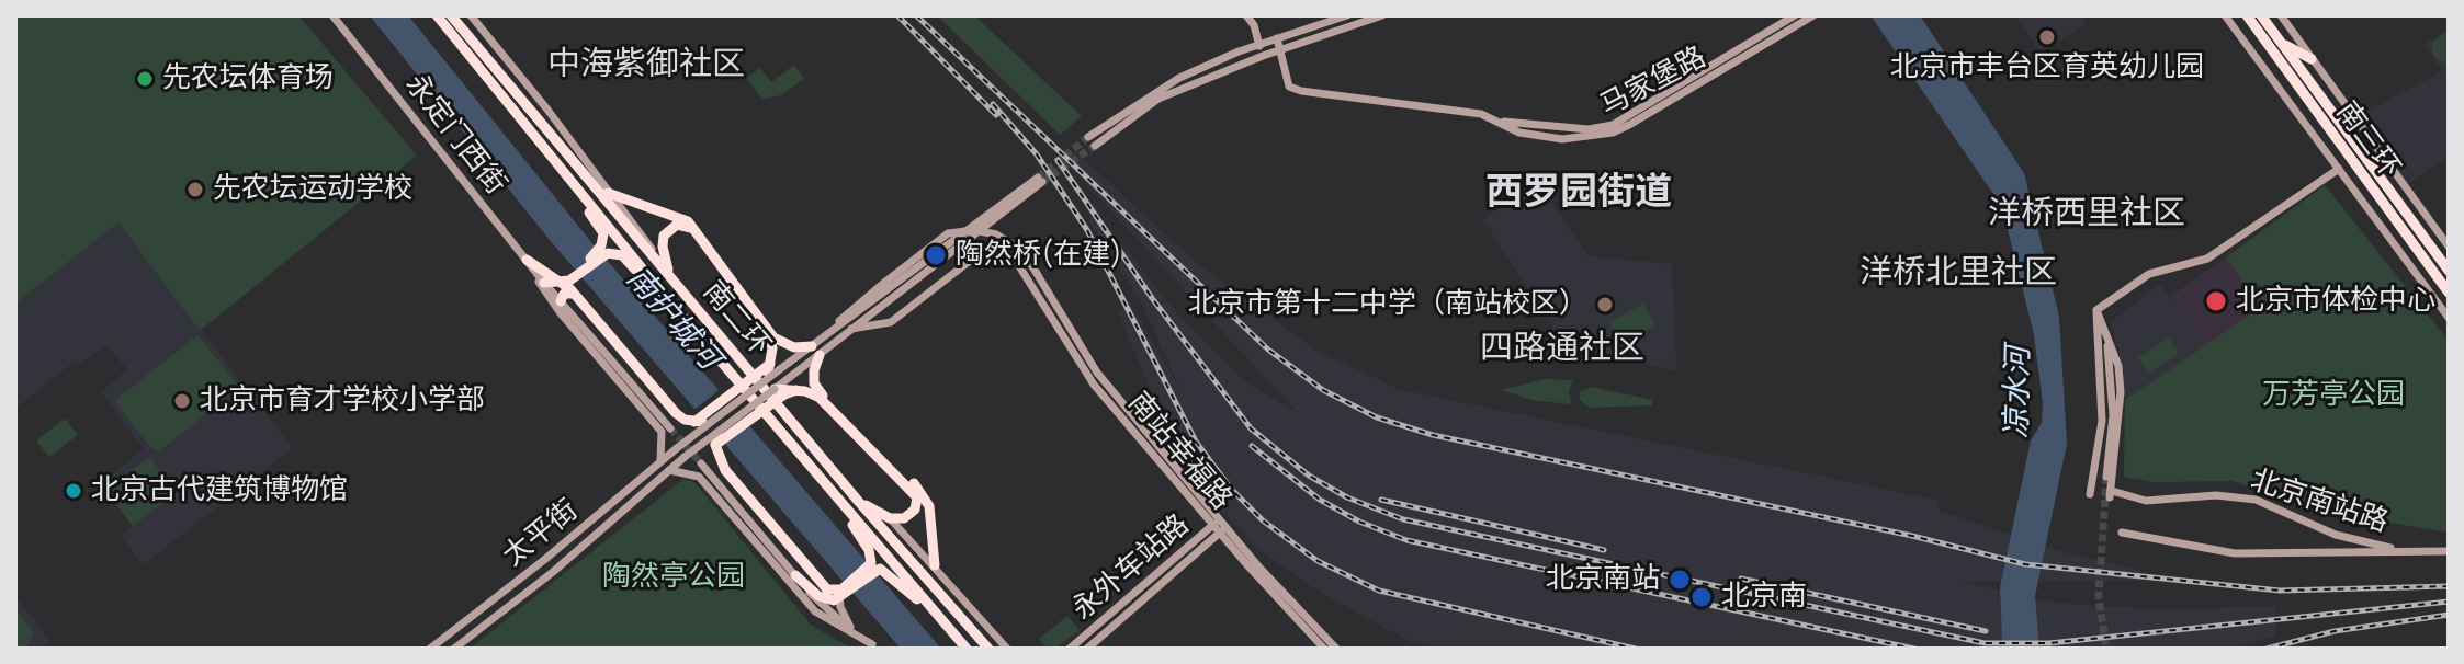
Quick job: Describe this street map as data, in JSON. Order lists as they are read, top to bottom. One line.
{"streets":{"highway":["南三环","南二环"],"street":["马家堡路","永定门西街","南站幸福路","北京南站路","太平街","永外车站路"]},"crossings":[["永定门西街","太平街"],["南站幸福路","太平街"],["南站幸福路","永外车站路"]],"districts":["中海紫御社区","西罗园街道","洋桥西里社区","洋桥北里社区","四路通社区"],"water":["南护城河","凉水河"],"parks":["万芳亭公园","陶然亭公园"],"places":["北京市丰台区育英幼儿园","先农坛体育场","先农坛运动学校","陶然桥(在建)","北京市体检中心","北京市第十二中学（南站校区）","北京市育才学校小学部","北京古代建筑博物馆","北京南站","北京南"]}
